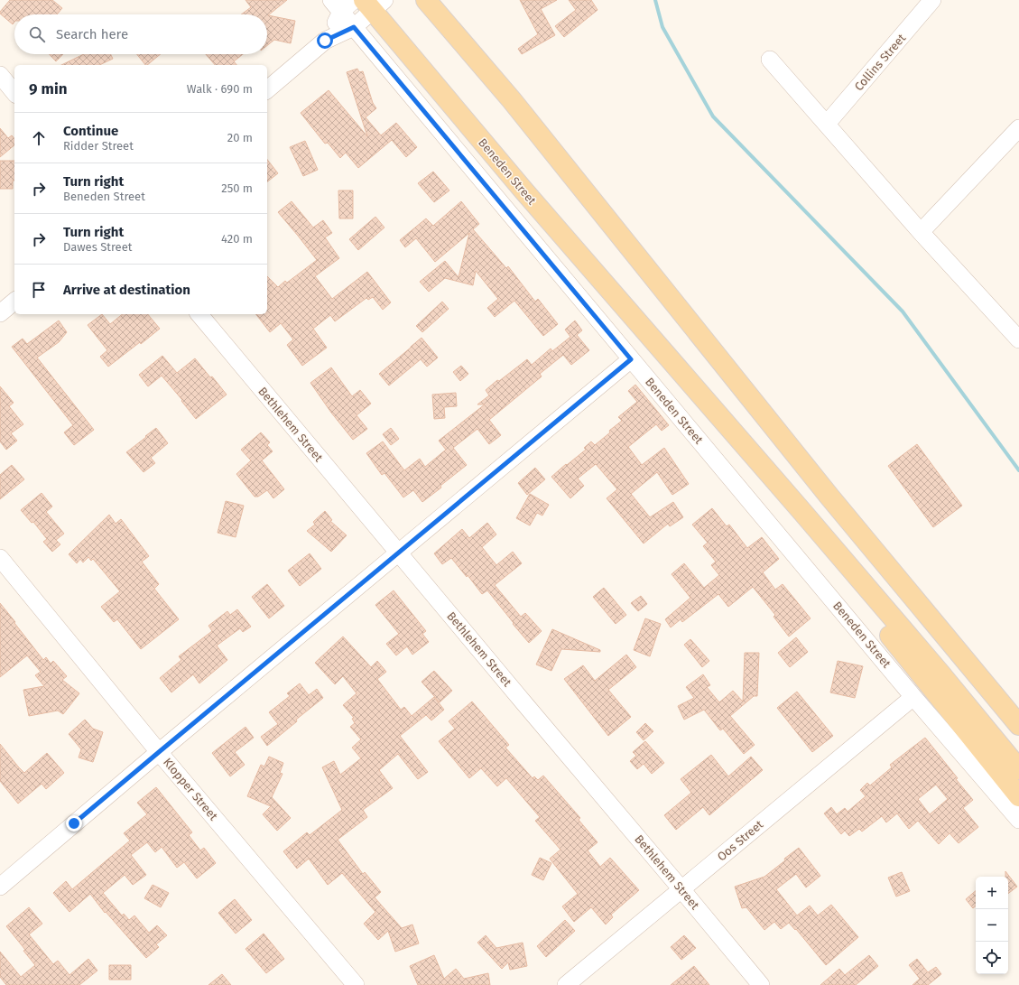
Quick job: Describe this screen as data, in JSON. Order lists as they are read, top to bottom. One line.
{"streets":{"main road":["Beneden Street"],"street":["Collins Street","Bethlehem Street","Klopper Street","Oos Street"]},"crossings":[["Beneden Street","Oos Street"],["Bethlehem Street","Oos Street"]],"page":{"search":"Search here","heading":["9 min","Walk · 690 m"],"list":[["Continue","Ridder Street","20 m"],["Turn right","Beneden Street","250 m"],["Turn right","Dawes Street","420 m"],"Arrive at destination"],"map_buttons":["+","−"]}}
